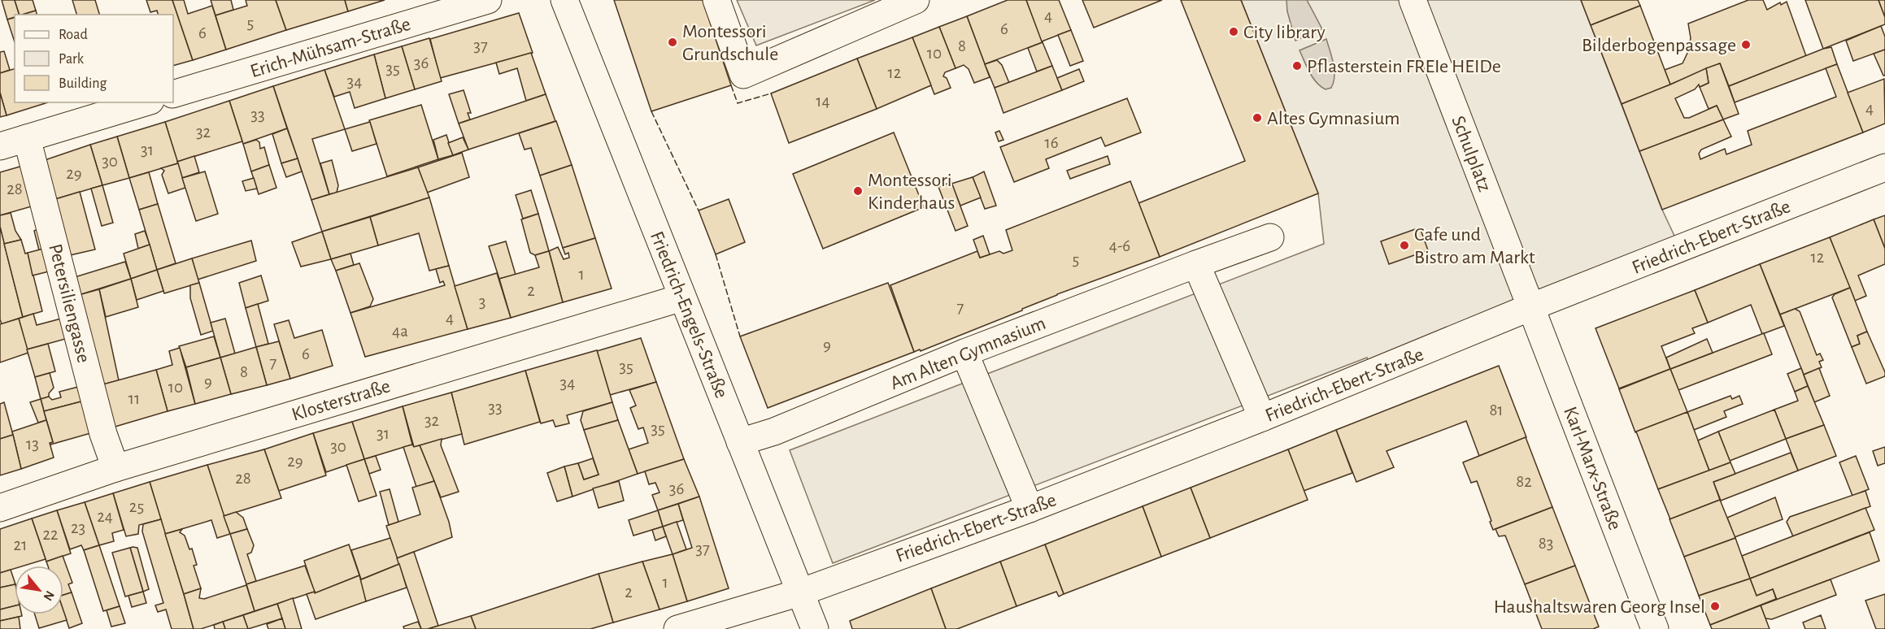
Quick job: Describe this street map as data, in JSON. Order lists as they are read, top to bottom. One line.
{"streets":{"street":["Erich-Mühsam-Straße","Schulplatz","Friedrich-Ebert-Straße","Petersiliengasse","Friedrich-Engels-Straße","Am Alten Gymnasium","Klosterstraße","Karl-Marx-Straße"]},"crossings":[["Schulplatz","Friedrich-Ebert-Straße"],["Schulplatz","Karl-Marx-Straße"],["Friedrich-Ebert-Straße","Friedrich-Engels-Straße"],["Friedrich-Ebert-Straße","Karl-Marx-Straße"],["Petersiliengasse","Klosterstraße"],["Friedrich-Engels-Straße","Am Alten Gymnasium"],["Friedrich-Engels-Straße","Klosterstraße"]],"places":["City library","Montessori Grundschule","Bilderbogenpassage","Pflasterstein FREIe HEIDe","Altes Gymnasium","Montessori Kinderhaus","Cafe und Bistro am Markt","Haushaltswaren Georg Insel"],"house_numbers":["4","5","6","6","37","8","10","36","35","12","34","14","4","33","32","16","31","30","29","28","4-6","12","5","1","2","3","7","4","4a","9","6","7","35","8","9","34","10","11","33","81","32","35","31","13","30","29","28","82","36","25","24","23","22","83","21","37","1","2"],"legend":["Road","Park","Building"],"north":"bottom right"}
